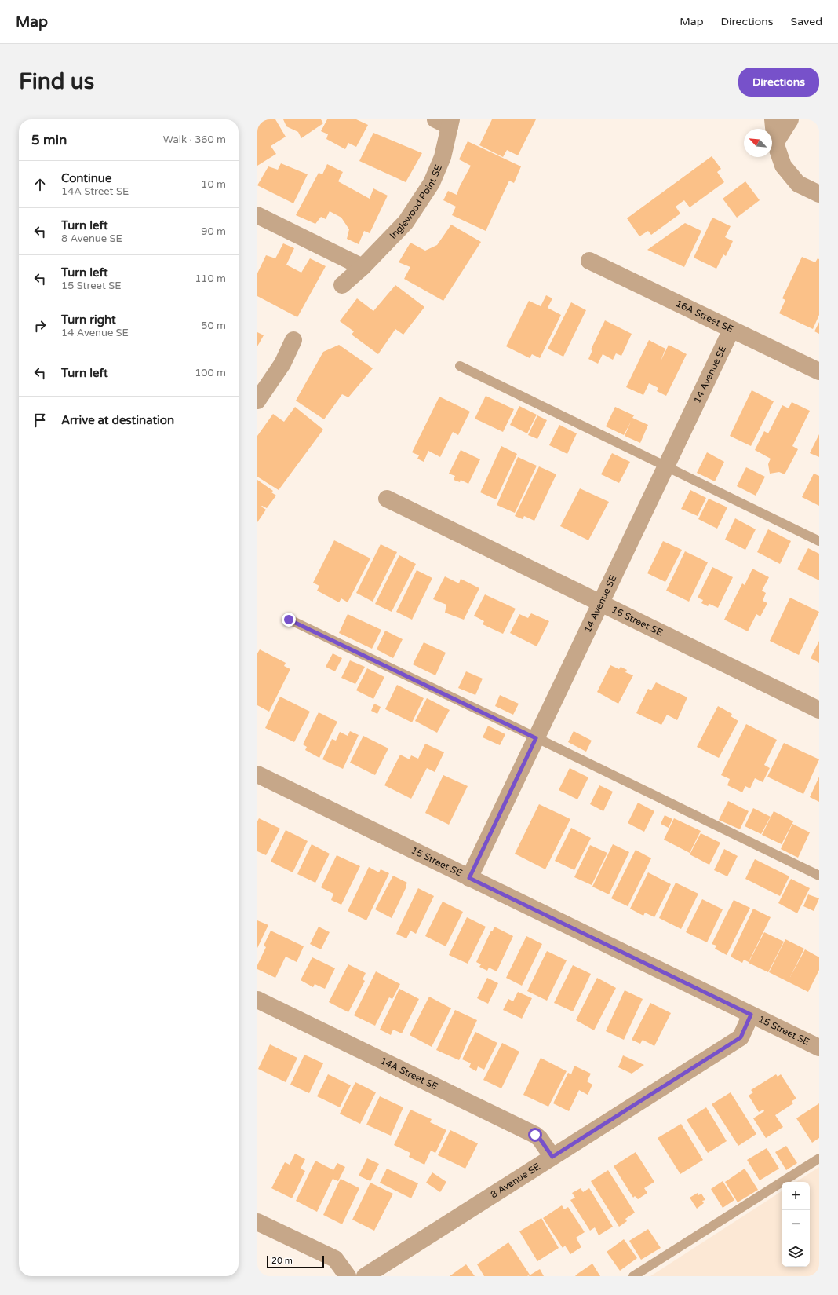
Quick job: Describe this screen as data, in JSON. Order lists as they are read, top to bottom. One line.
{"streets":{"street":["Inglewood Point SE","16A Street SE","14 Avenue SE","16 Street SE","15 Street SE","14A Street SE","8 Avenue SE"]},"crossings":[["16A Street SE","14 Avenue SE"],["14 Avenue SE","16 Street SE"],["14 Avenue SE","15 Street SE"],["15 Street SE","8 Avenue SE"],["14A Street SE","8 Avenue SE"]],"scale_bar":"20 m","north":"top left","page":{"header":"Map","nav":["Map","Directions","Saved"],"buttons":"Directions","title":"Find us","heading":["5 min","Walk · 360 m"],"list":[["Continue","14A Street SE","10 m"],["Turn left","8 Avenue SE","90 m"],["Turn left","15 Street SE","110 m"],["Turn right","14 Avenue SE","50 m"],["Turn left","100 m"],"Arrive at destination"],"map_buttons":["+","−"],"scale":"20 m"}}
